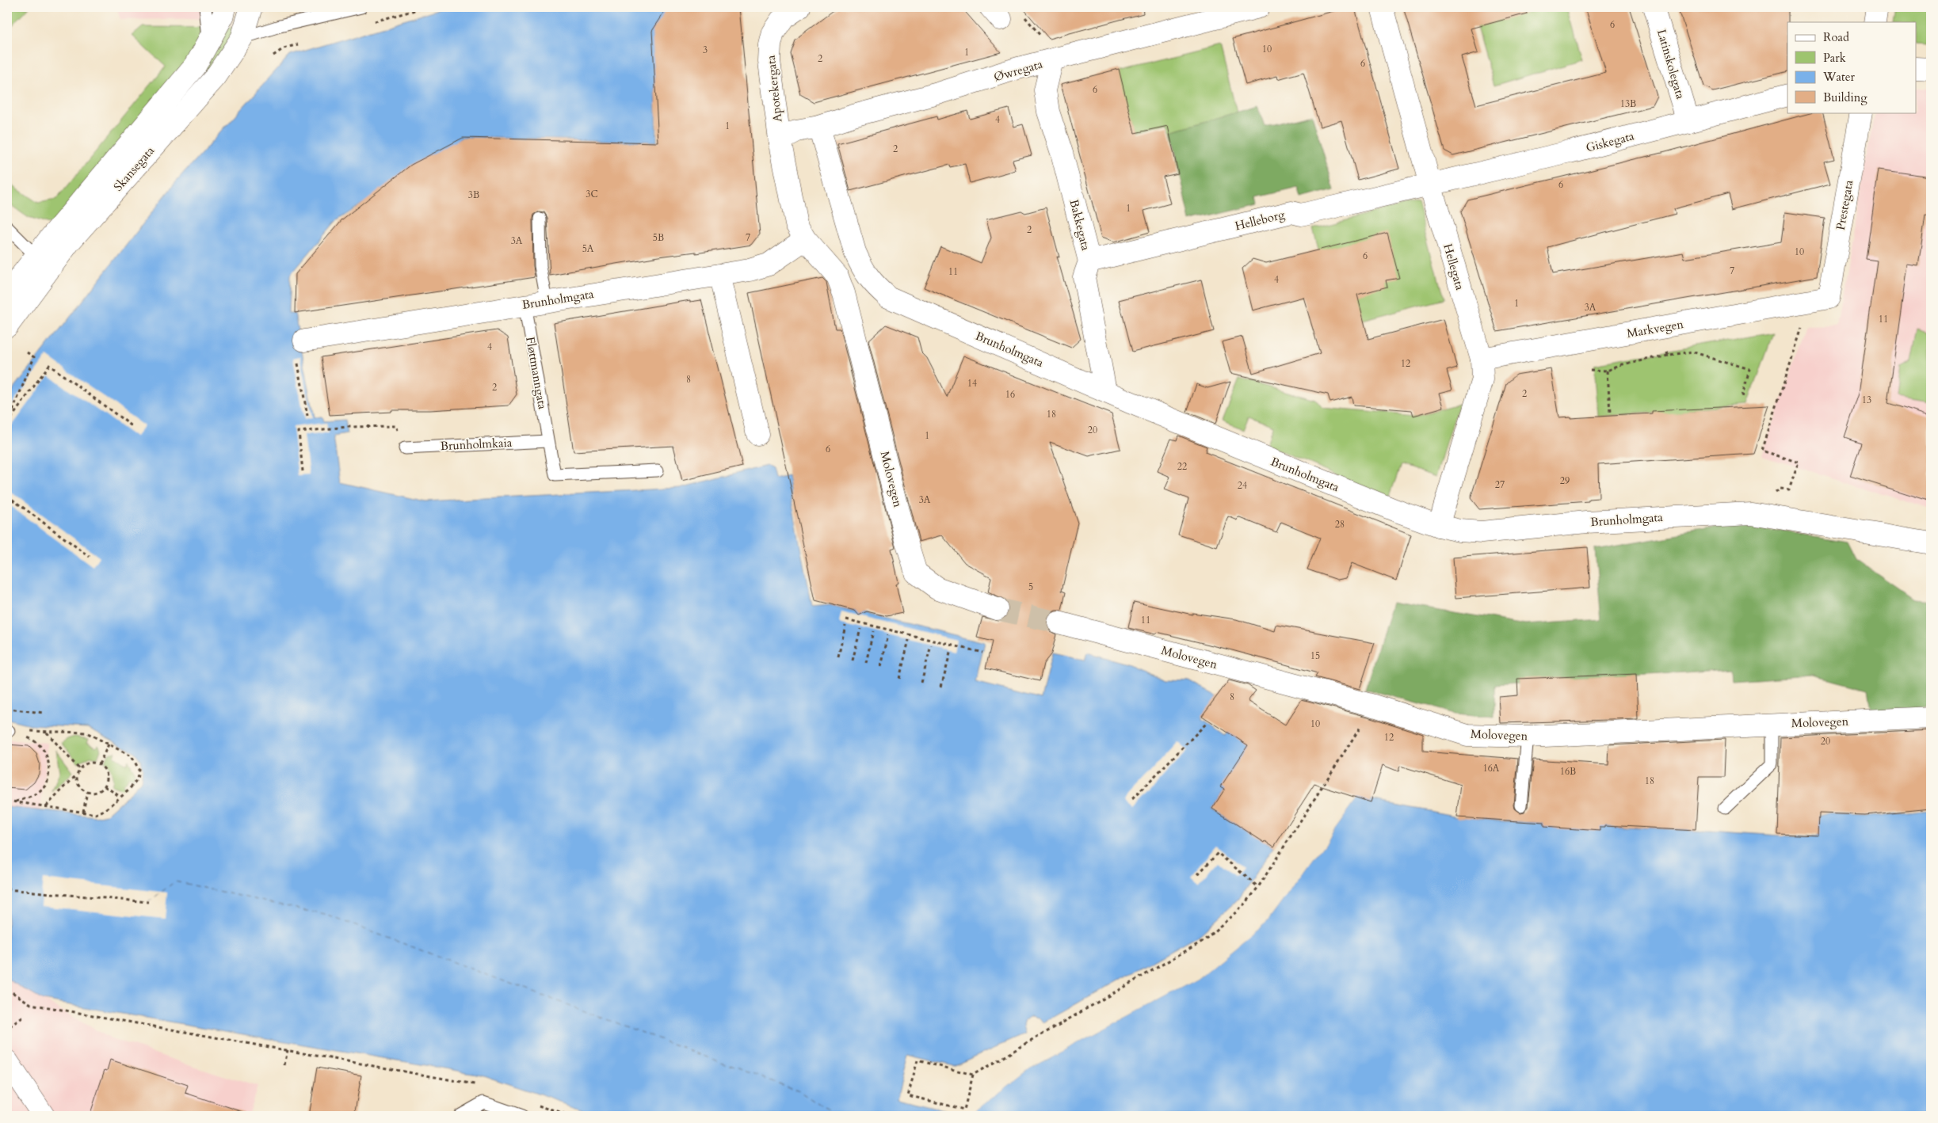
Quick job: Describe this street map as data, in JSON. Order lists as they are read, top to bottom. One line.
{"streets":{"street":["Latinskolegata","Øwregata","Apotekergata","Giskegata","Skansegata","Prestegata","Helleborg","Bakkegata","Hellegata","Brunholmgata","Markvegen","Molovegen"],"lane":["Fløttmanngata","Brunholmkaia"]},"crossings":[["Latinskolegata","Giskegata"],["Øwregata","Apotekergata"],["Øwregata","Bakkegata"],["Øwregata","Brunholmgata"],["Apotekergata","Brunholmgata"],["Apotekergata","Molovegen"],["Giskegata","Helleborg"],["Giskegata","Hellegata"],["Prestegata","Markvegen"],["Helleborg","Bakkegata"],["Helleborg","Hellegata"],["Bakkegata","Brunholmgata"],["Hellegata","Brunholmgata"],["Hellegata","Markvegen"],["Brunholmgata","Fløttmanngata"],["Brunholmgata","Molovegen"],["Fløttmanngata","Brunholmkaia"]],"house_numbers":["6","10","3","1","2","6","6","13B","4","1","2","6","3C","3B","1","2","5B","7","3A","5A","10","6","7","11","4","1","3A","11","4","12","8","14","2","2","16","13","18","20","1","6","22","29","27","24","3A","28","5","11","15","8","10","12","20","16A","16B","18"],"legend":["Road","Park","Water","Building"]}
